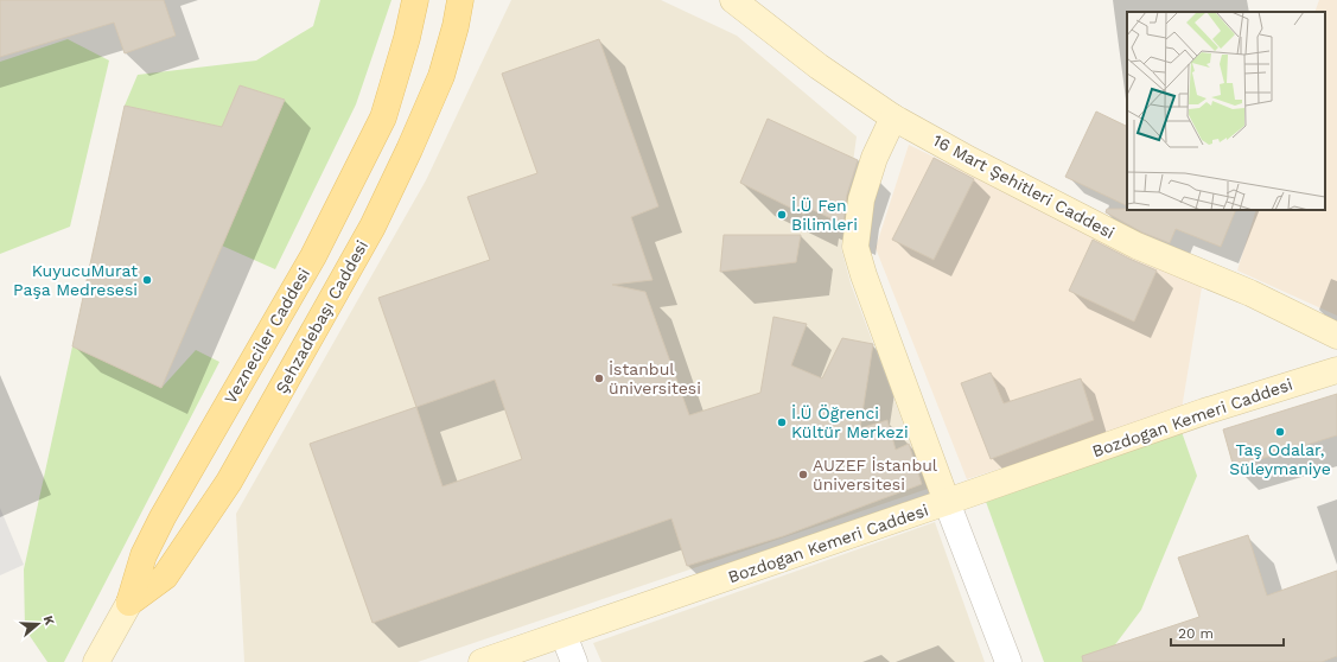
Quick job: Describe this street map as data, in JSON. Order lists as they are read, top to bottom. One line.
{"streets":{"main road":["16 Mart Şehitleri Caddesi","Şehzadebaşı Caddesi","Vezneciler Caddesi","Bozdogan Kemeri Caddesi"]},"crossings":[["Şehzadebaşı Caddesi","Vezneciler Caddesi"]],"places":["İ.Ü Fen Bilimleri","KuyucuMurat Paşa Medresesi","İstanbul üniversitesi","İ.Ü Öğrenci Kültür Merkezi","Taş Odalar, Süleymaniye","AUZEF İstanbul üniversitesi"],"scale_bar":"20 m","north":"right"}
